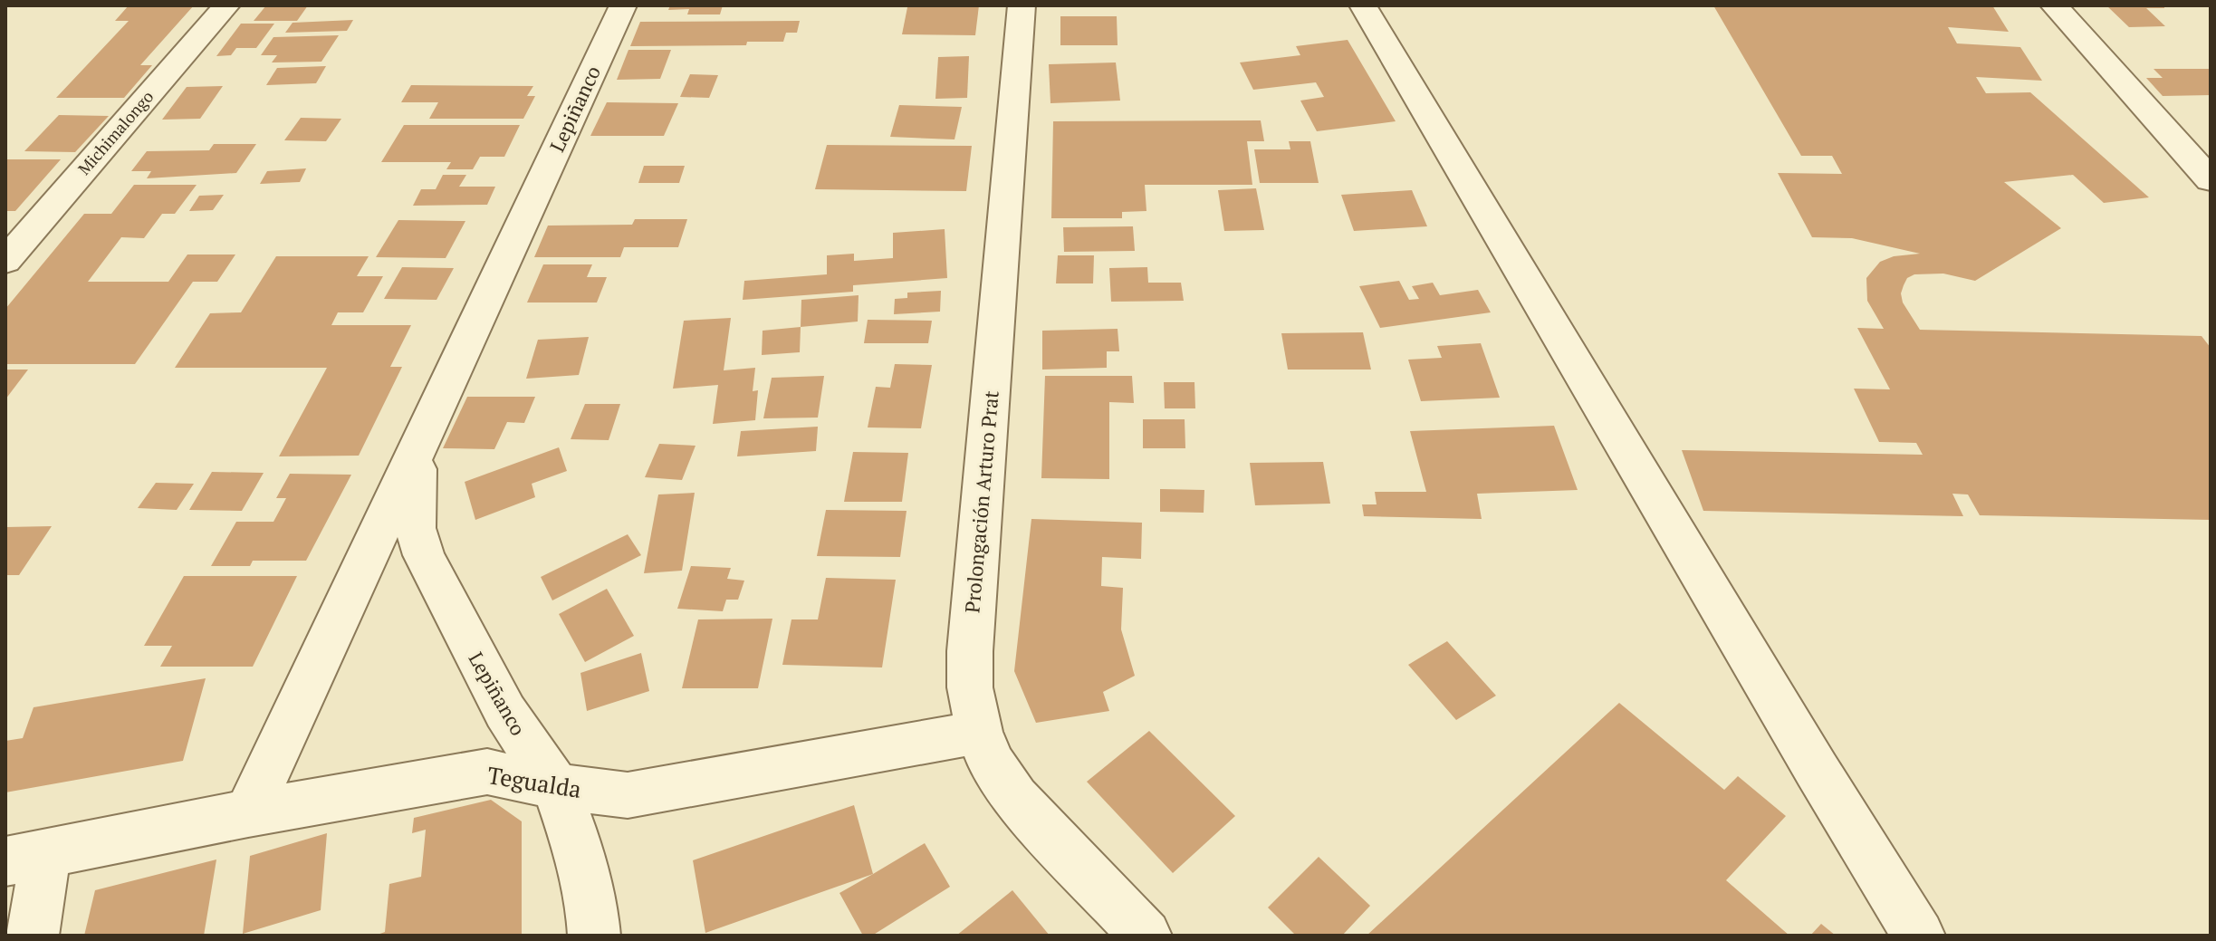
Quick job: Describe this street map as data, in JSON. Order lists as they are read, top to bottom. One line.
{"streets":{"street":["Lepiñanco","Michimalongo","Prolongación Arturo Prat","Tegualda"]},"crossings":[["Lepiñanco","Tegualda"],["Prolongación Arturo Prat","Tegualda"]]}
